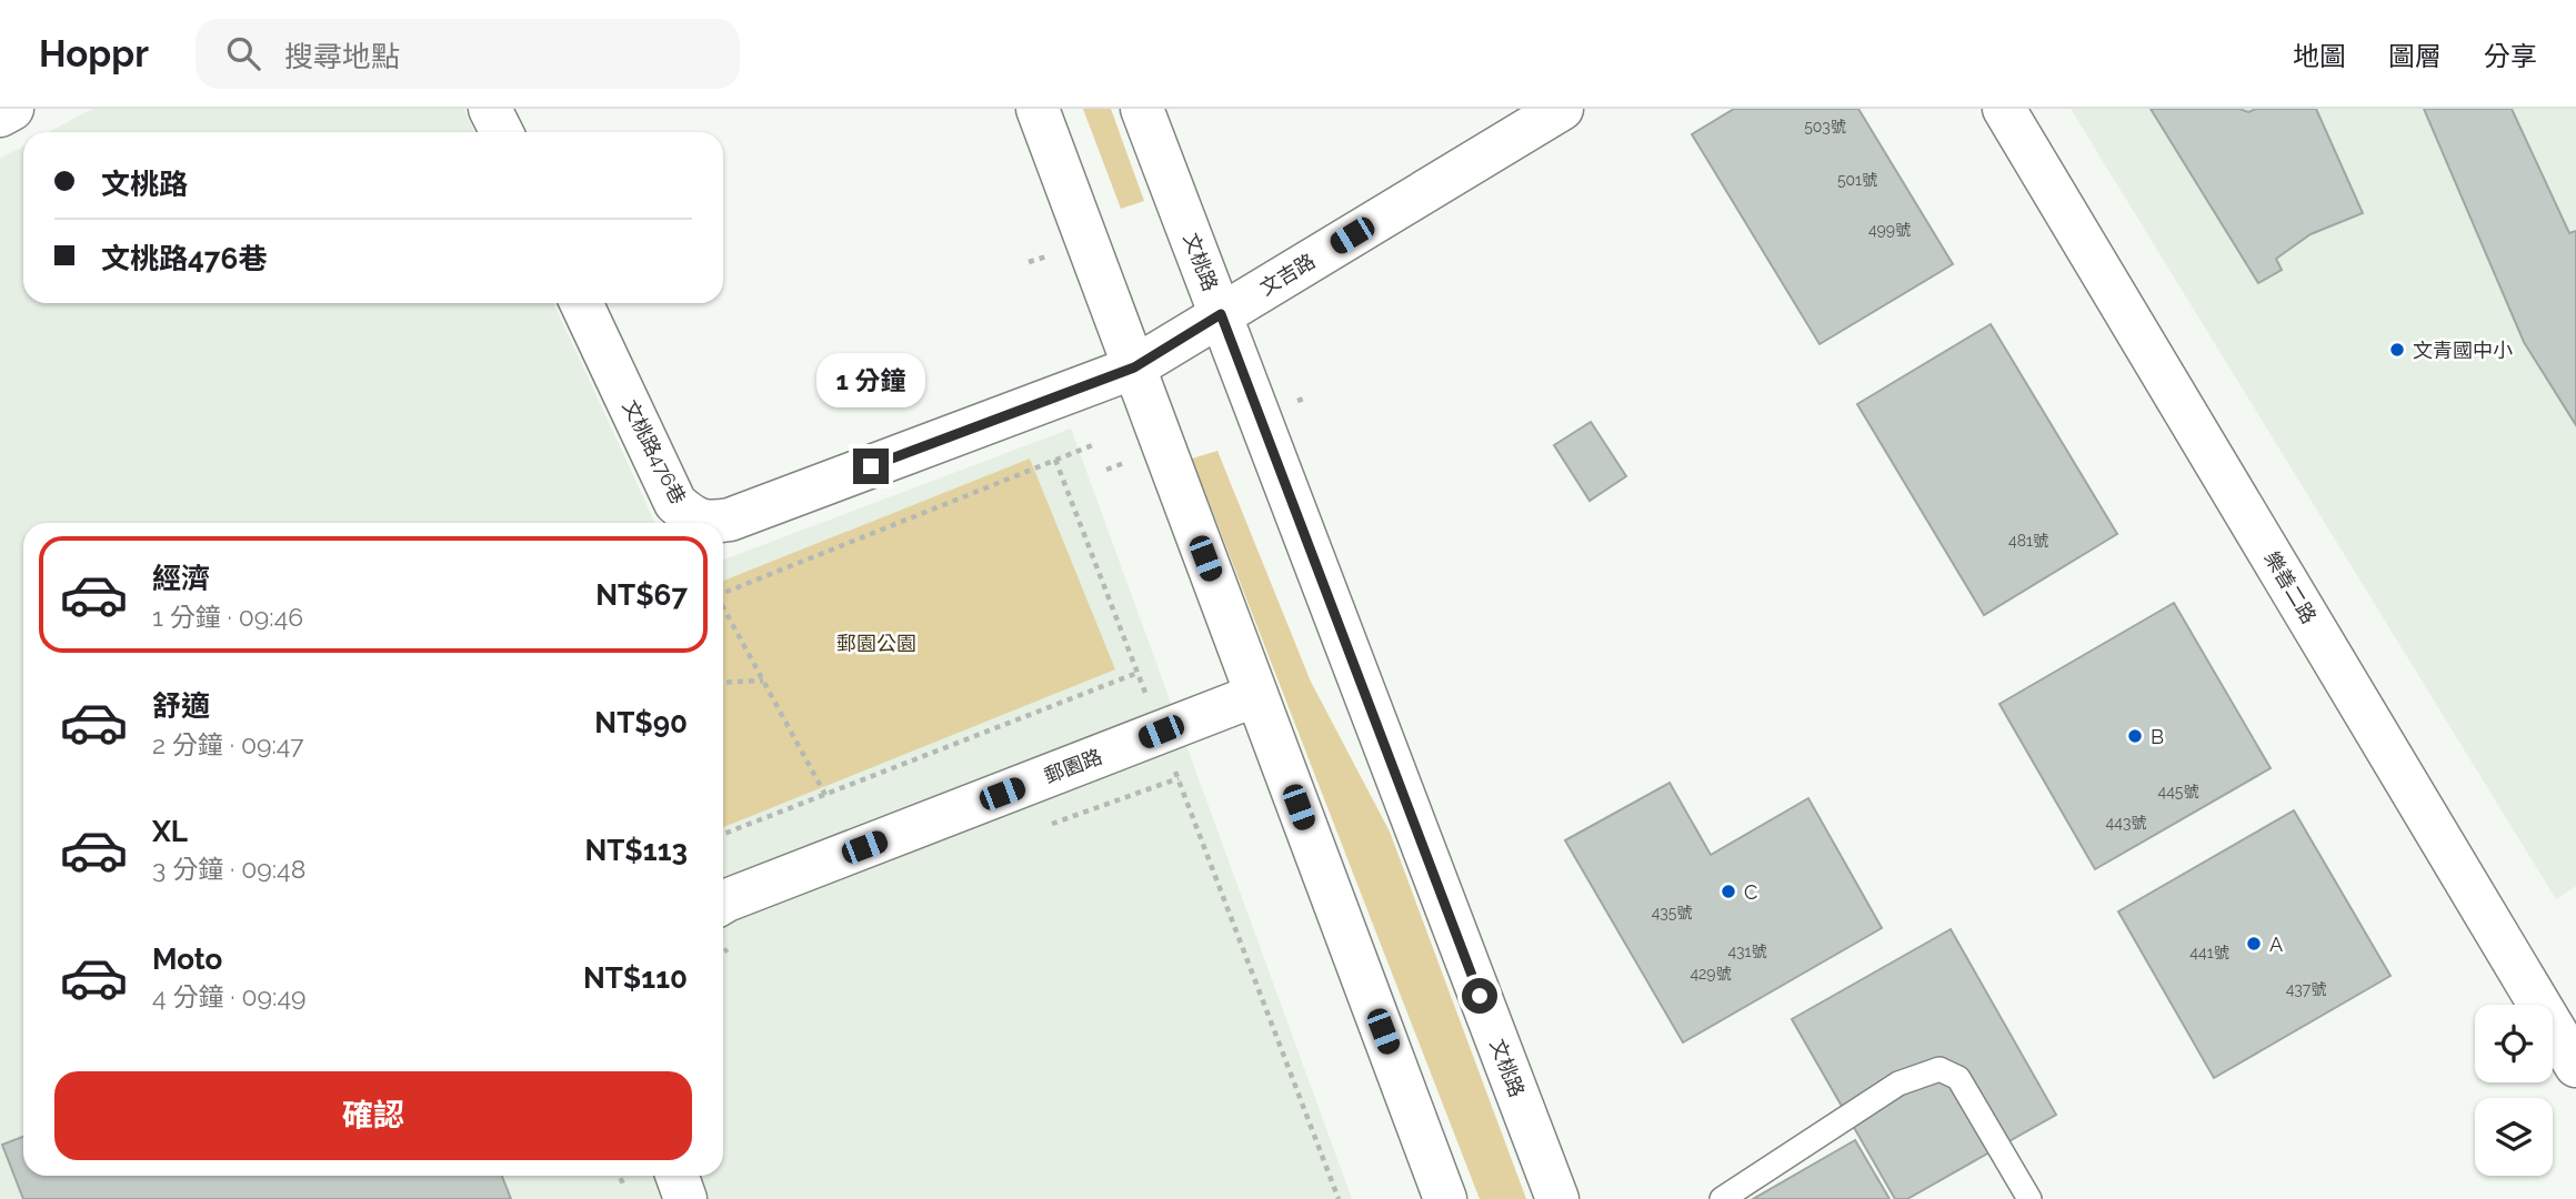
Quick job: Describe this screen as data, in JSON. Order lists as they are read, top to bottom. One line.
{"streets":{"street":["文桃路","文吉路","文桃路476巷","樂善二路","郵園路"]},"crossings":[["文桃路","文吉路"],["文吉路","文桃路476巷"]],"parks":["郵園公園"],"places":["文青國中小","B","C","A"],"house_numbers":["503號","501號","499號","481號","445號","443號","435號","431號","441號","429號","437號"],"page":{"header":"Hoppr","search":"搜尋地點","nav":["地圖","圖層","分享"],"banner":["文桃路","文桃路476巷"],"bubble":"1 分鐘","list":[{"name":"經濟","note":"1 分鐘 · 09:46","value":"NT$67"},{"name":"舒適","note":"2 分鐘 · 09:47","value":"NT$90"},{"name":"XL","note":"3 分鐘 · 09:48","value":"NT$113"},{"name":"Moto","note":"4 分鐘 · 09:49","value":"NT$110"}],"buttons":"確認"}}
